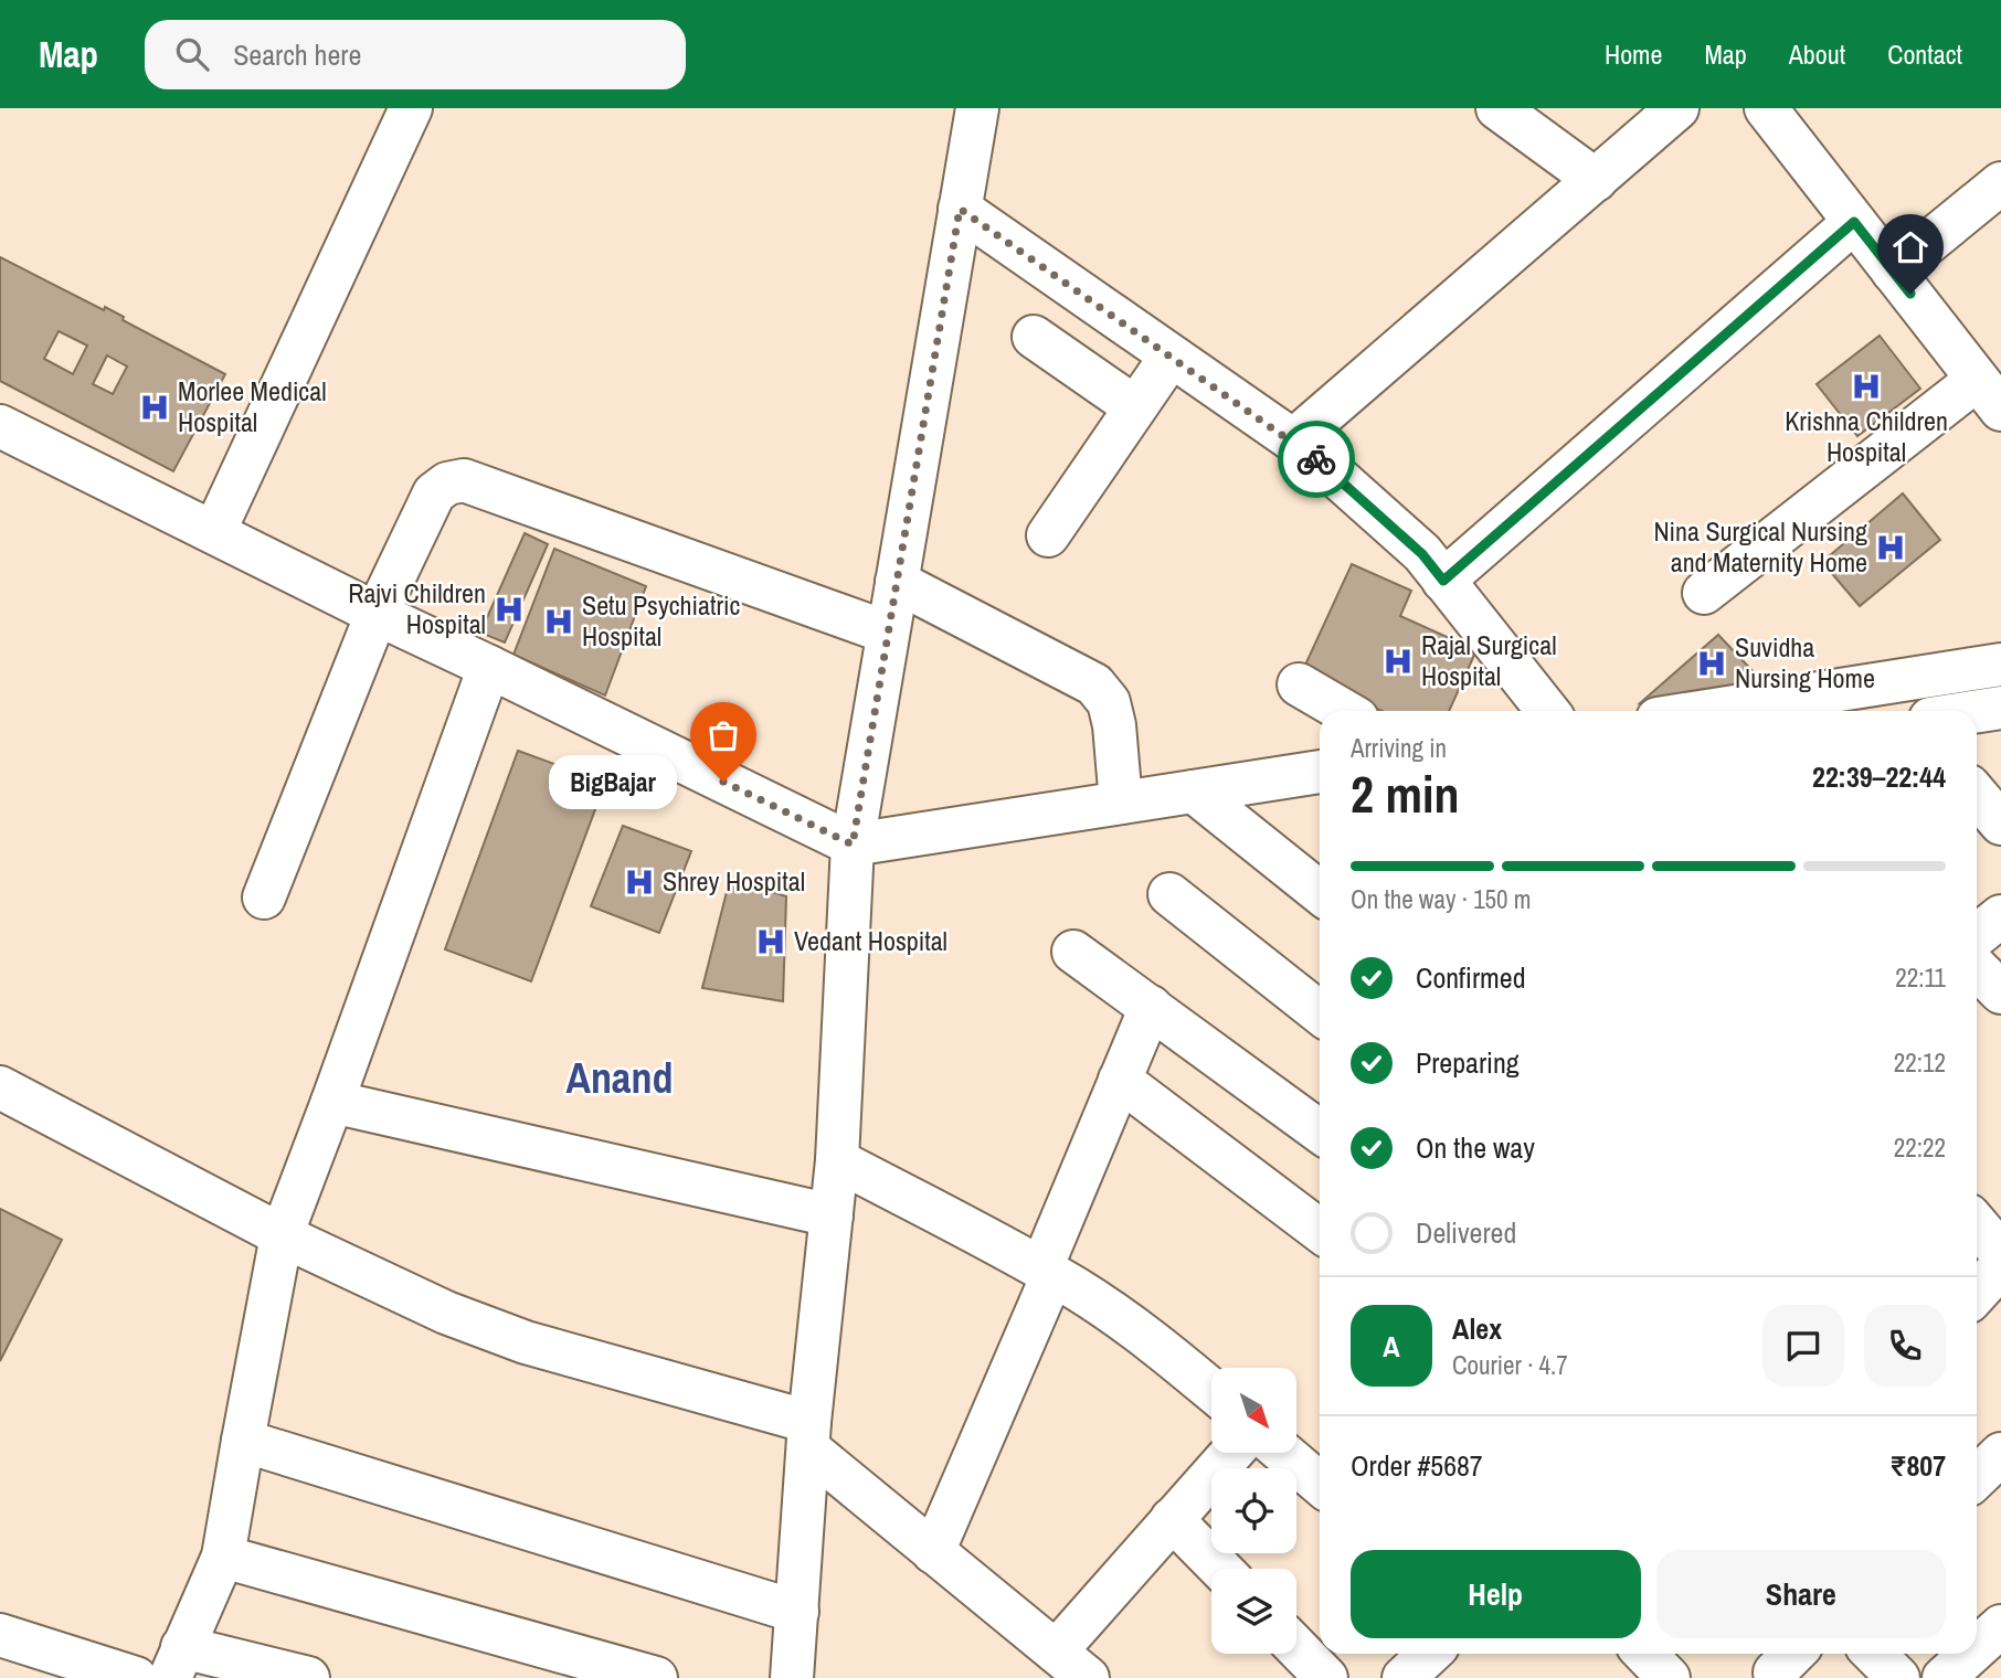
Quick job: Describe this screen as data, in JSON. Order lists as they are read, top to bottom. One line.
{"districts":["Anand"],"places":{"hospital":["Krishna Children Hospital","Morlee Medical Hospital","Nina Surgical Nursing and Maternity Home","Rajvi Children Hospital","Setu Psychiatric Hospital","Rajal Surgical Hospital","Suvidha Nursing Home","Shrey Hospital","Vedant Hospital"],"other":["BigBajar"]},"north":"bottom right","page":{"header":"Map","search":"Search here","nav":["Home","Map","About","Contact"],"heading":["2 min","Arriving in","22:39–22:44"],"panel":["Alex","Courier · 4.7","Order #5687","₹807"],"bubble":"BigBajar","bar":"On the way · 150 m","list":[["Confirmed","22:11"],["Preparing","22:12"],["On the way","22:22"],"Delivered"],"round":"A","buttons":["Help","Share"]}}
